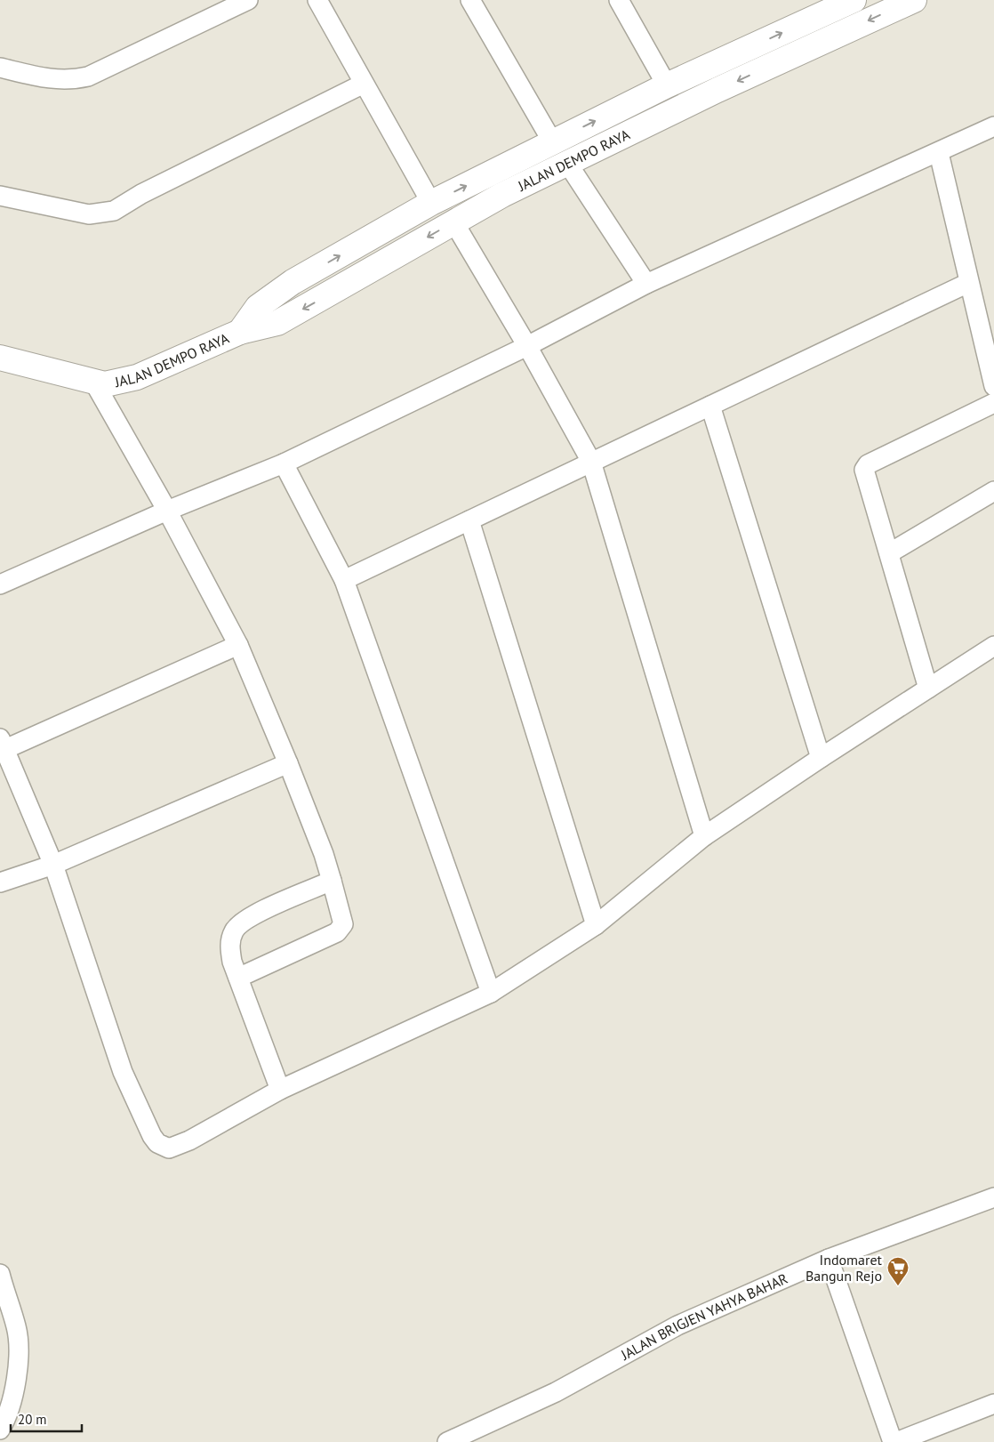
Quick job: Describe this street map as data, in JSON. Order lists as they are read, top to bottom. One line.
{"streets":{"main road":["JALAN DEMPO RAYA"],"street":["JALAN BRIGJEN YAHYA BAHAR"]},"places":{"supermarket":["Indomaret Bangun Rejo"]},"scale_bar":"20 m"}
